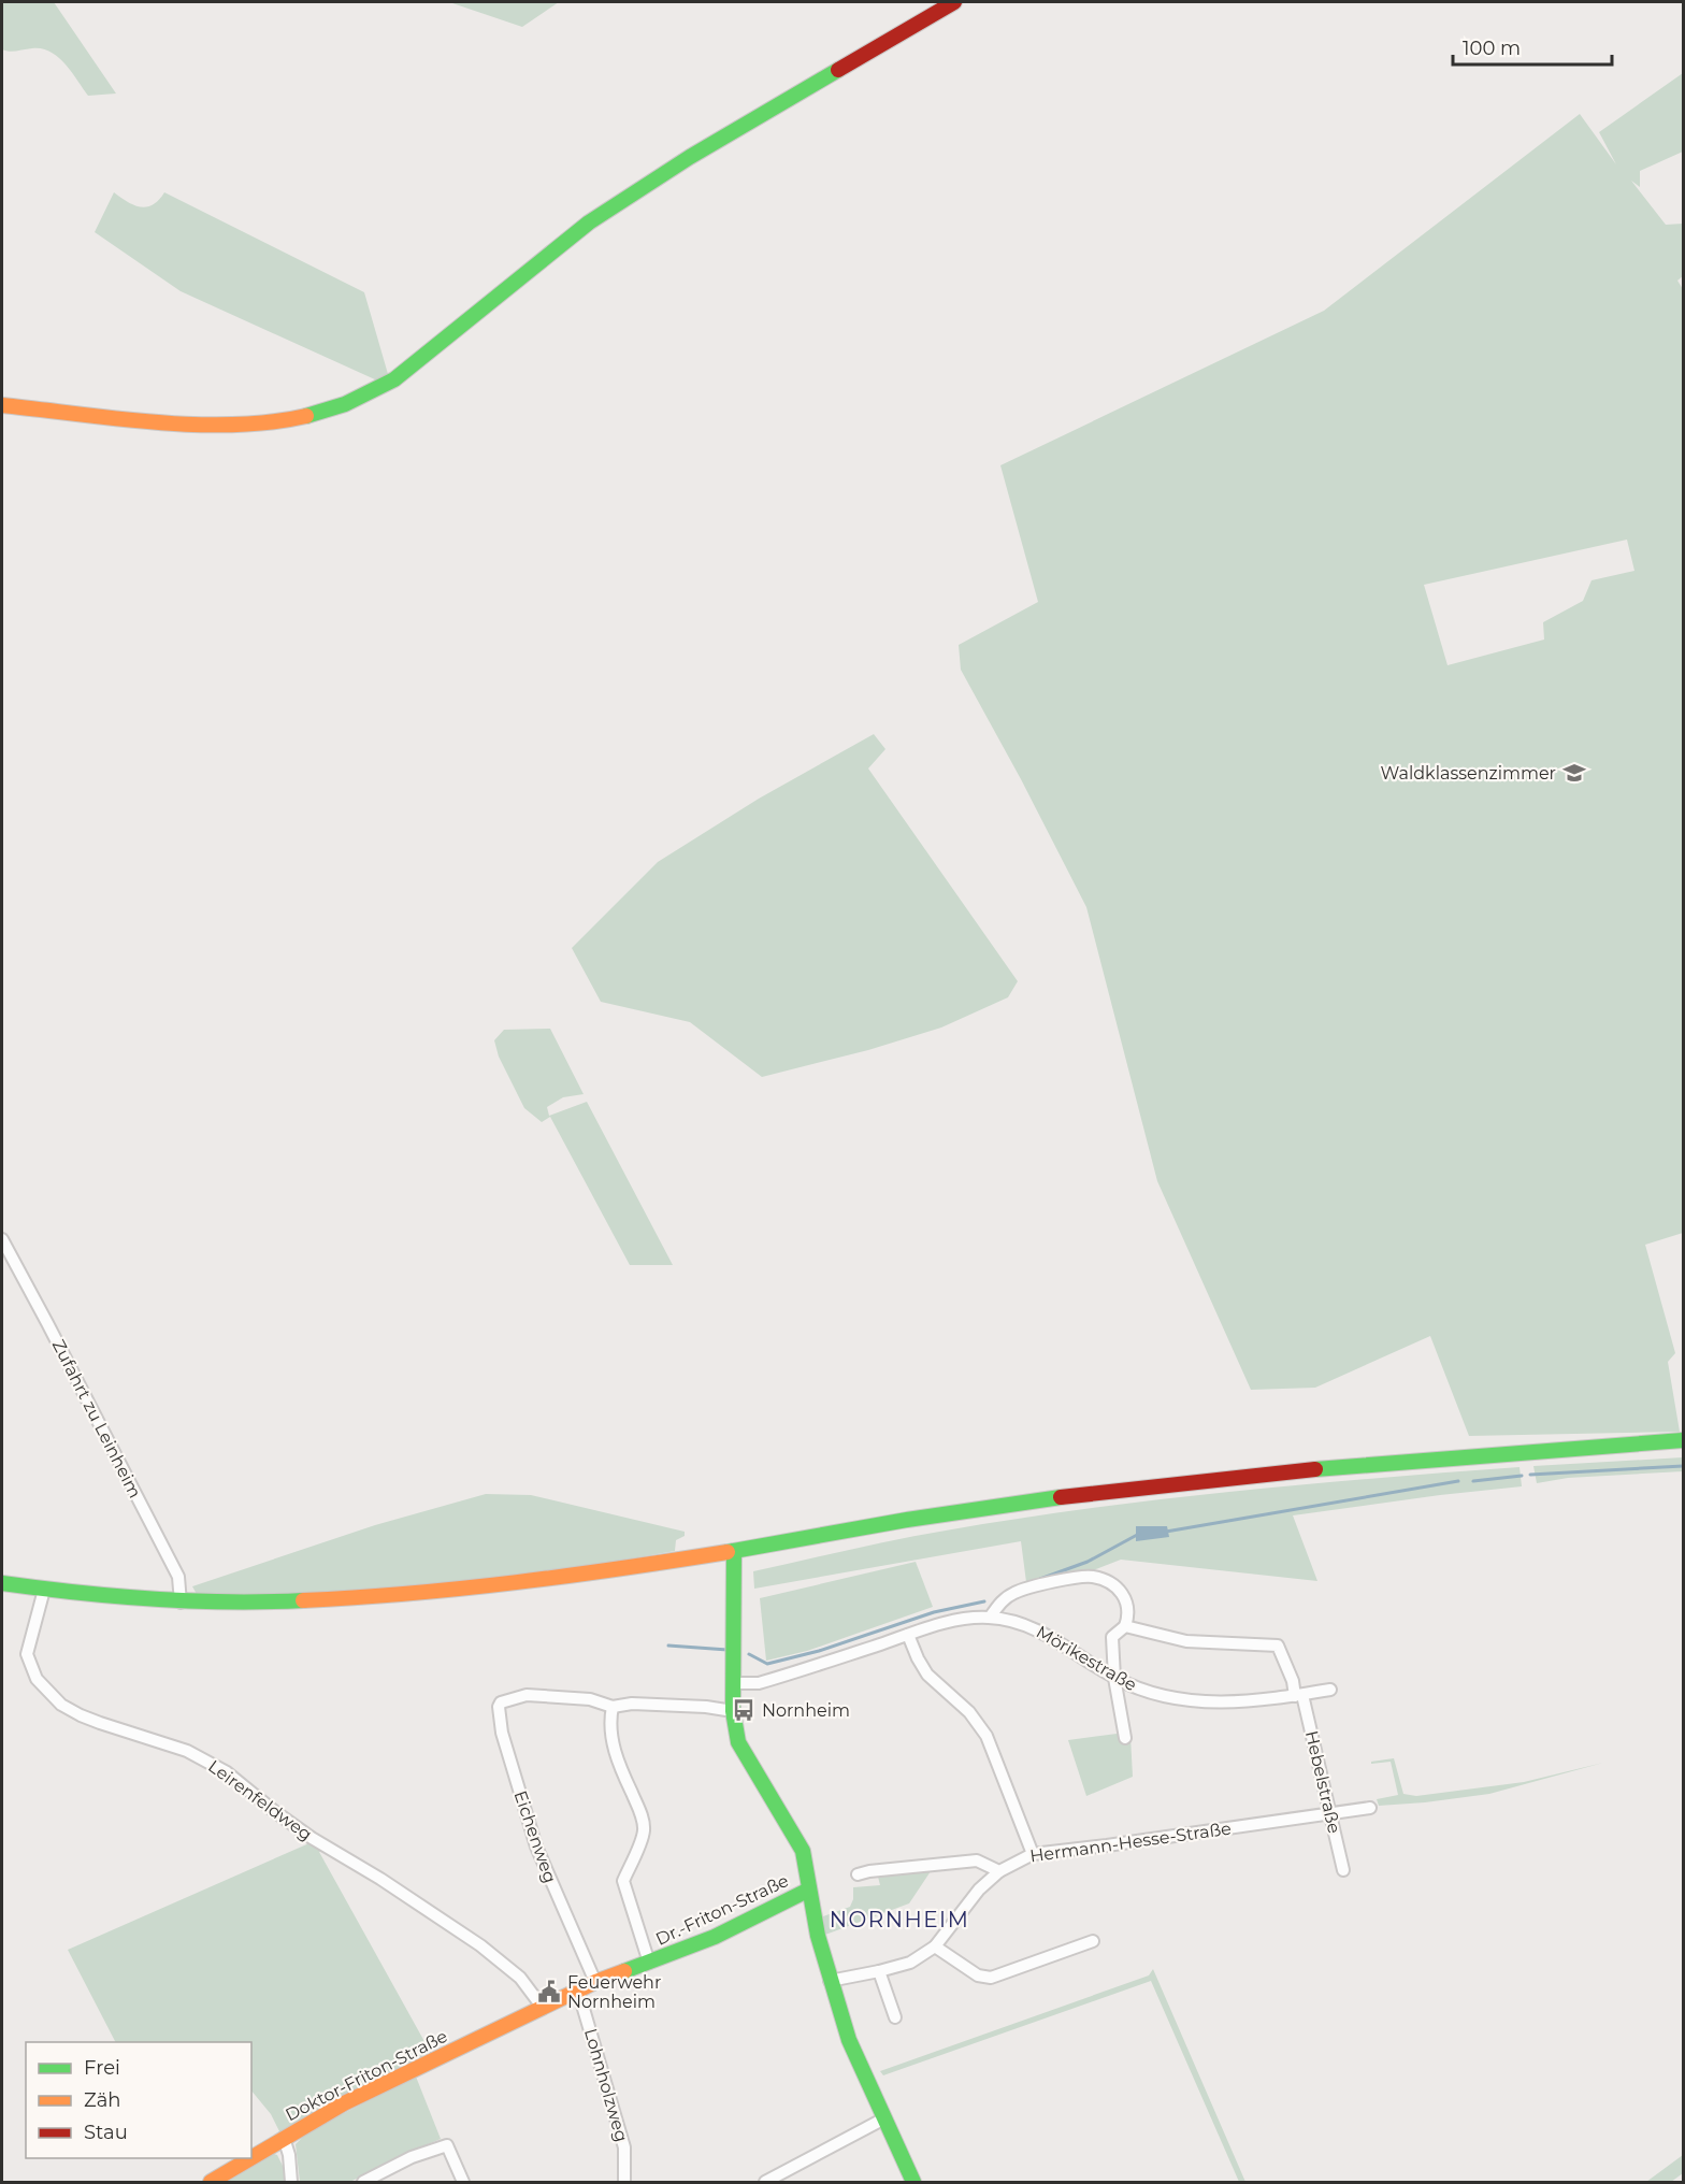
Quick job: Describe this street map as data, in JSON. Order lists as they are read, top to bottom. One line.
{"streets":{"street":["Zufahrt zu Leinheim","Mörikestraße","Hebelstraße","Leirenfeldweg","Eichenweg","Hermann-Hesse-Straße","Dr.-Friton-Straße","Doktor-Friton-Straße","Lohnholzweg"]},"crossings":[["Mörikestraße","Hebelstraße"],["Hebelstraße","Hermann-Hesse-Straße"],["Leirenfeldweg","Dr.-Friton-Straße"],["Leirenfeldweg","Doktor-Friton-Straße"],["Eichenweg","Dr.-Friton-Straße"],["Dr.-Friton-Straße","Doktor-Friton-Straße"],["Dr.-Friton-Straße","Lohnholzweg"]],"districts":["NORNHEIM"],"places":{"school or university":["Waldklassenzimmer"],"bus stop":["Nornheim"],"public building":["Feuerwehr Nornheim"]},"legend":["Frei","Zäh","Stau"],"scale_bar":"100 m"}
